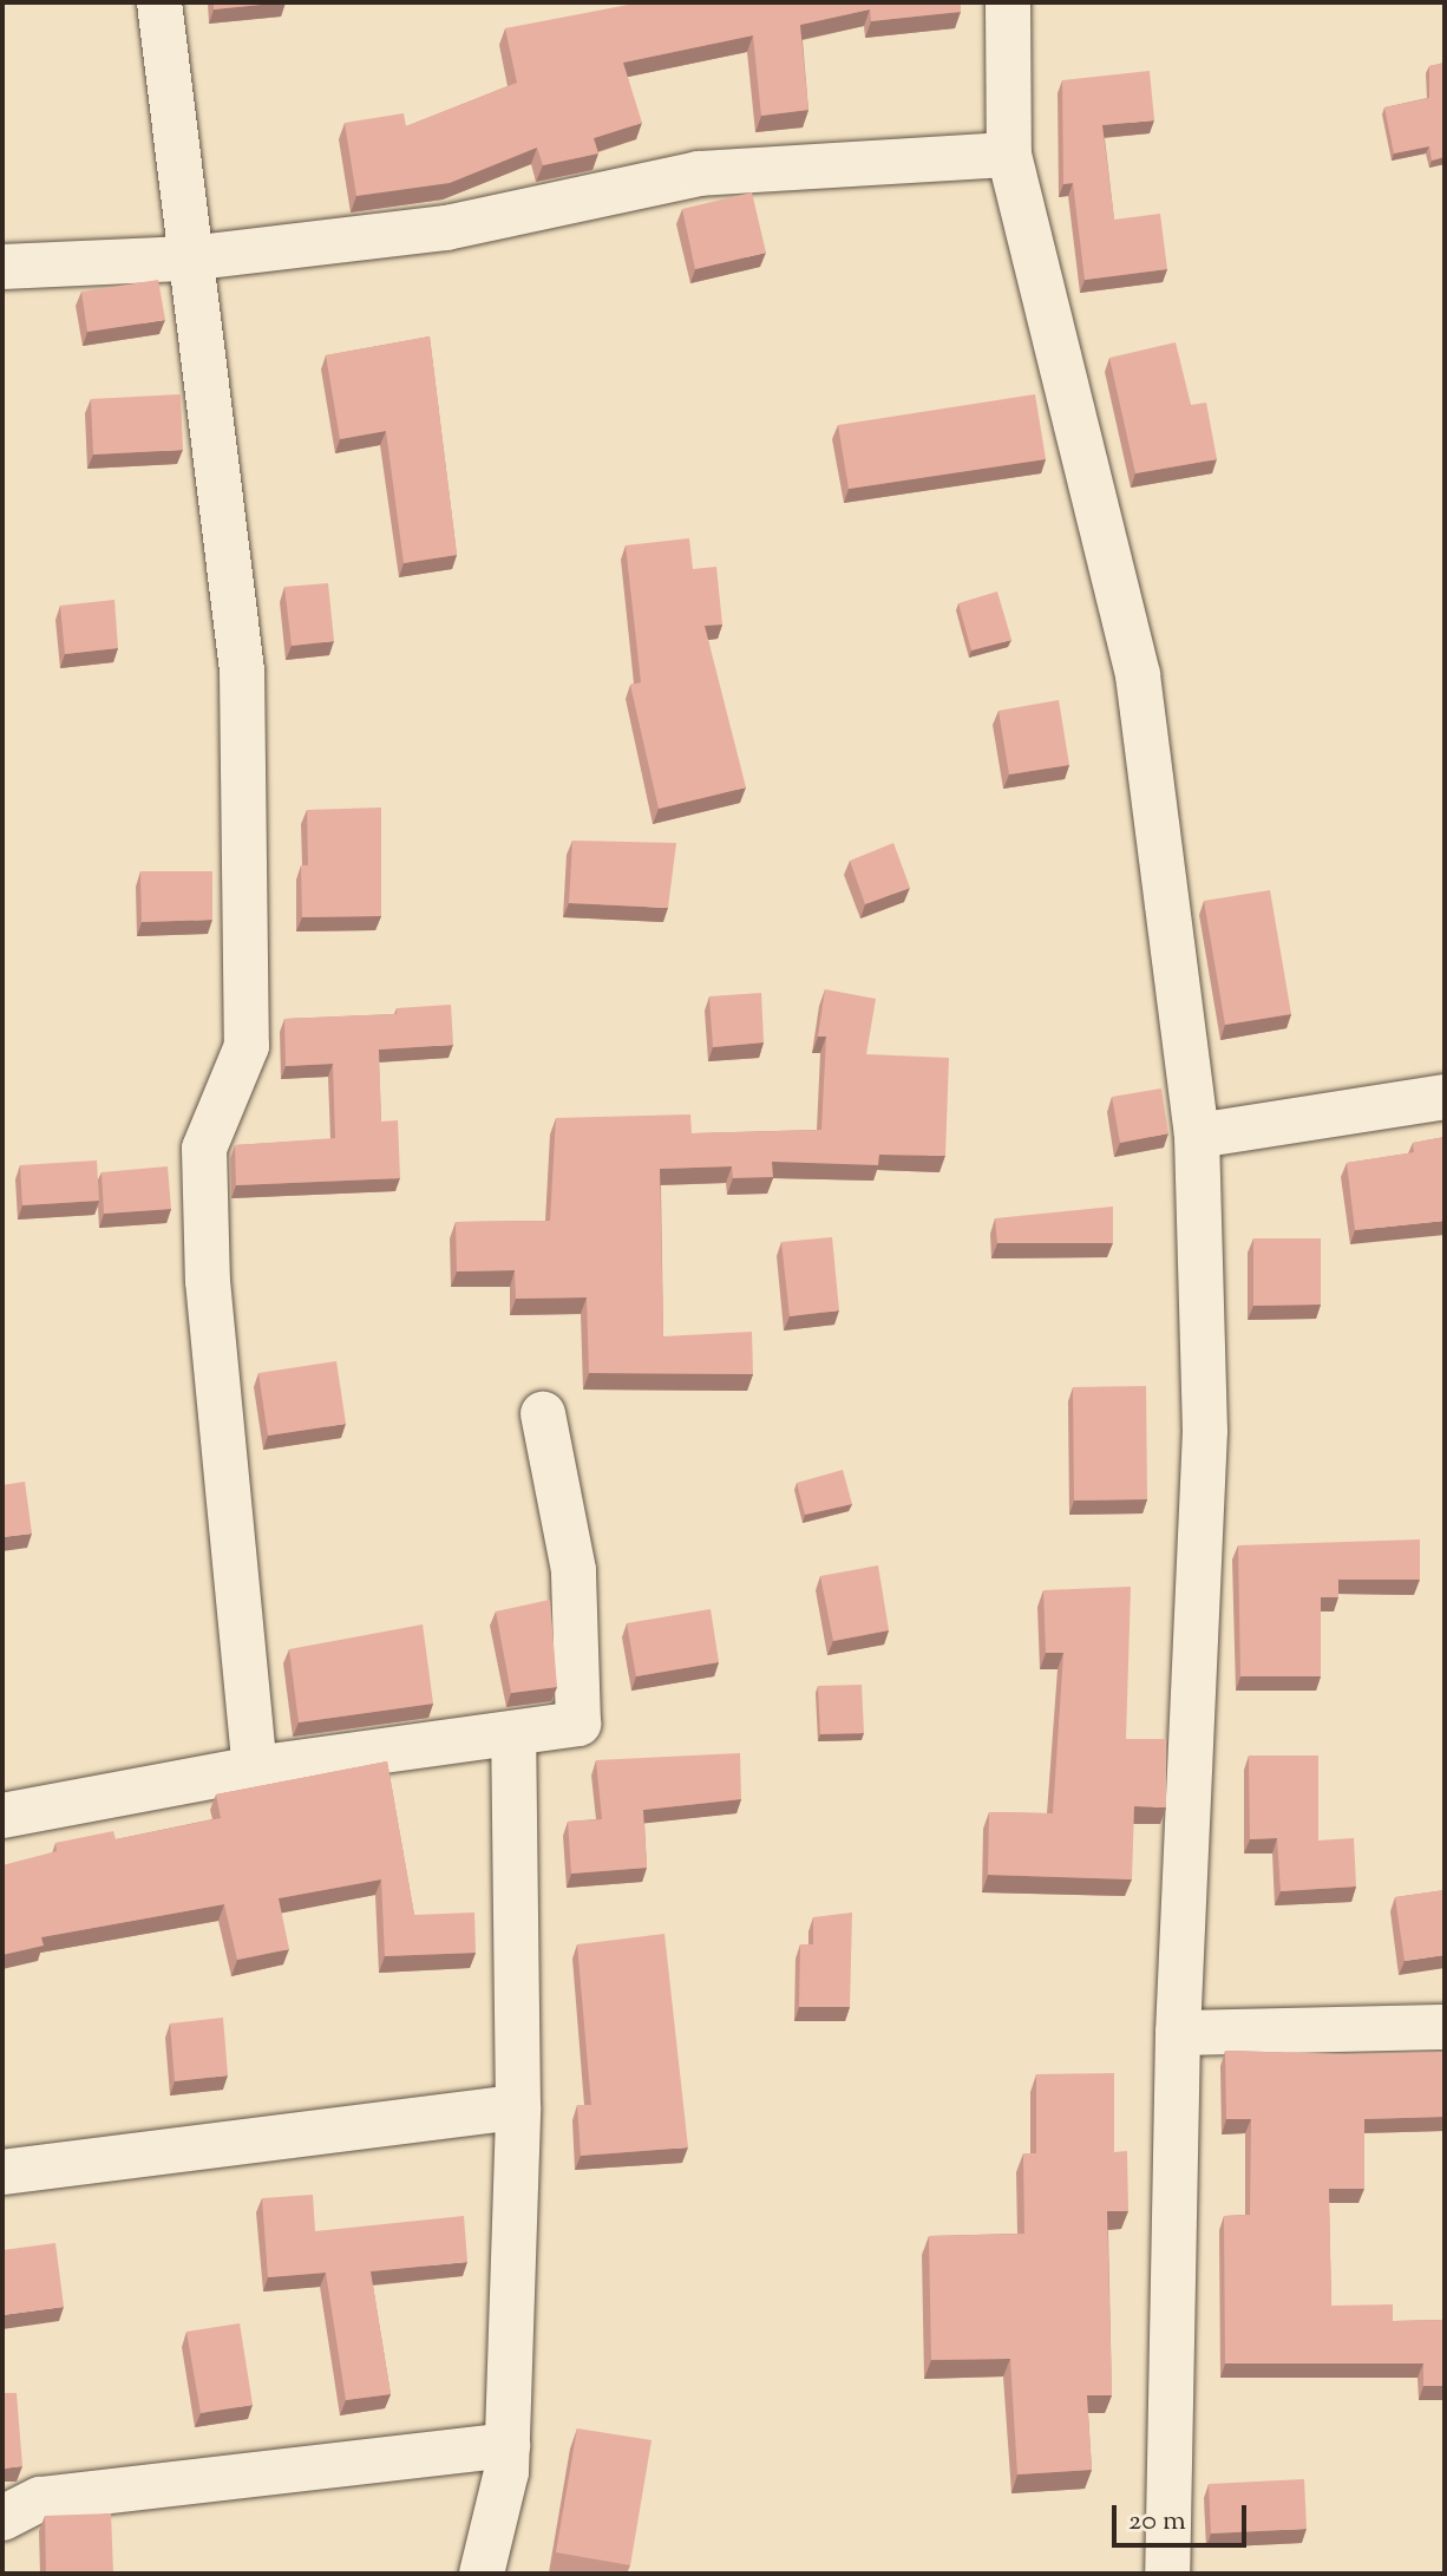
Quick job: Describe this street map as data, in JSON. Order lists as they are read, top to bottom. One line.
{"scale_bar":"20 m"}
